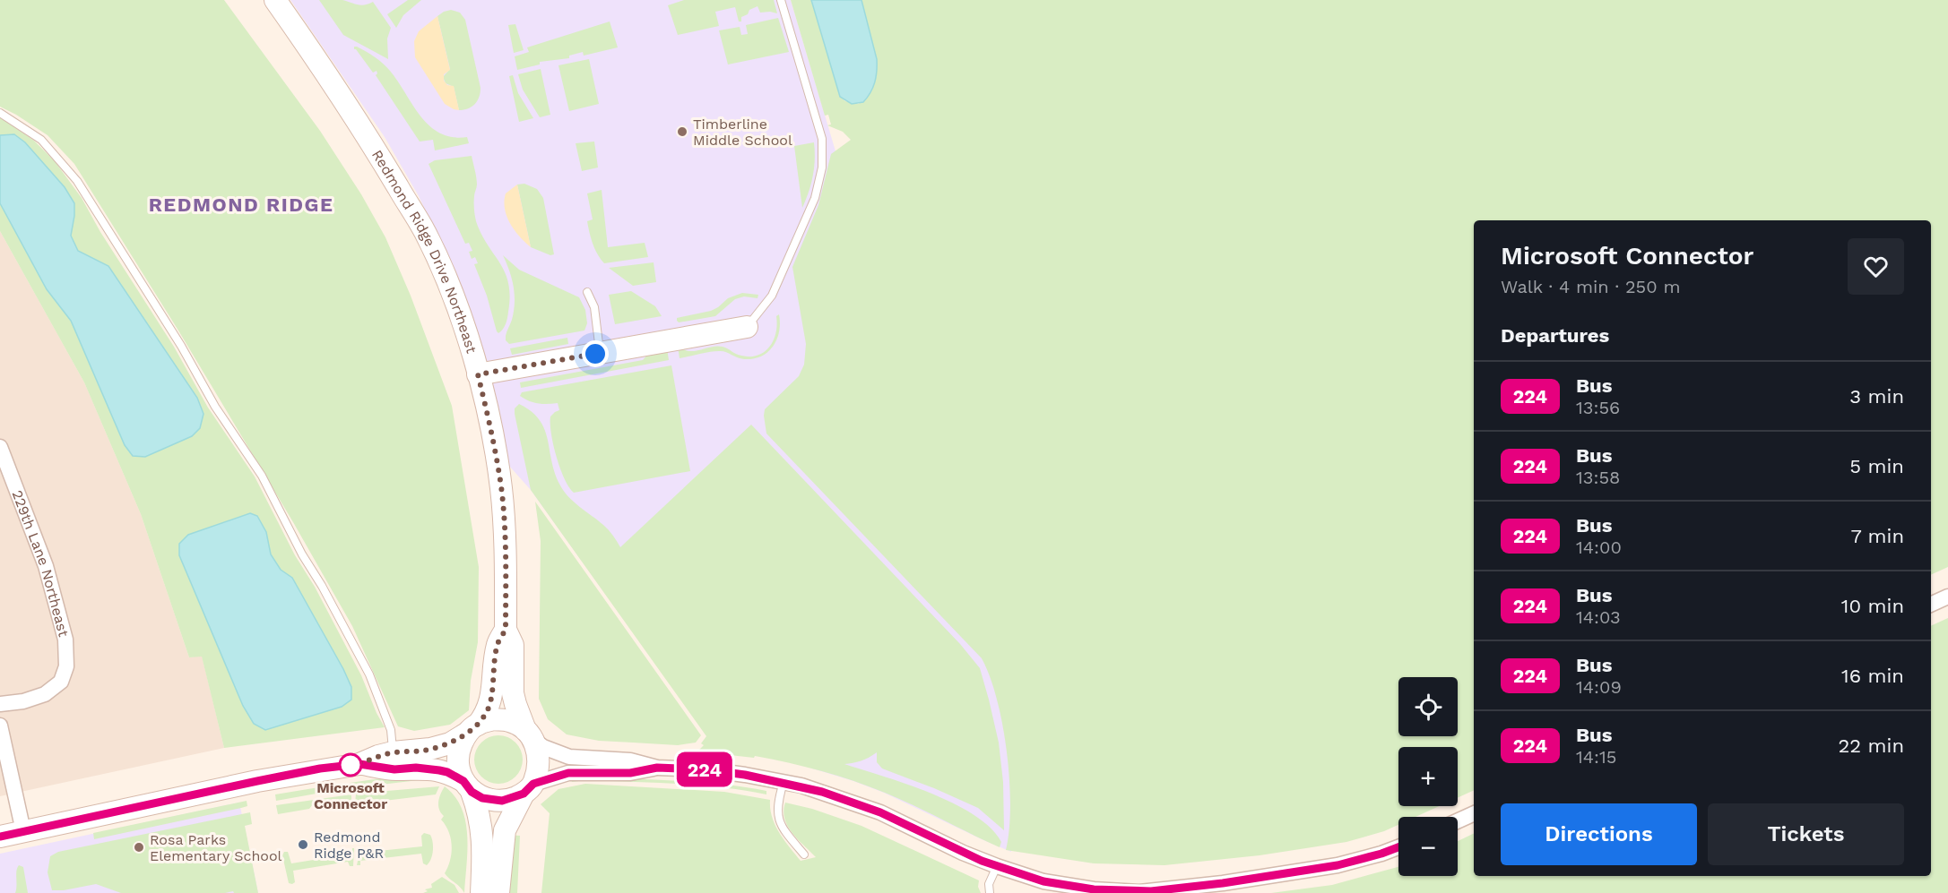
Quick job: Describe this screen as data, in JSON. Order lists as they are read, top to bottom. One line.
{"streets":{"street":["Redmond Ridge Drive Northeast","229th Lane Northeast"]},"districts":["REDMOND RIDGE"],"places":["Timberline Middle School","Microsoft Connector","Redmond Ridge P&R","Rosa Parks Elementary School"],"lines":["bus line 224"],"page":{"on_map":"224","heading":[["Microsoft Connector","Walk · 4 min · 250 m"],"Departures"],"list":[{"mark":"224","name":"Bus","note":"13:56","value":"3 min"},{"mark":"224","name":"Bus","note":"13:58","value":"5 min"},{"mark":"224","name":"Bus","note":"14:00","value":"7 min"},{"mark":"224","name":"Bus","note":"14:03","value":"10 min"},{"mark":"224","name":"Bus","note":"14:09","value":"16 min"},{"mark":"224","name":"Bus","note":"14:15","value":"22 min"}],"map_buttons":["+","−"],"buttons":["Directions","Tickets"]}}
